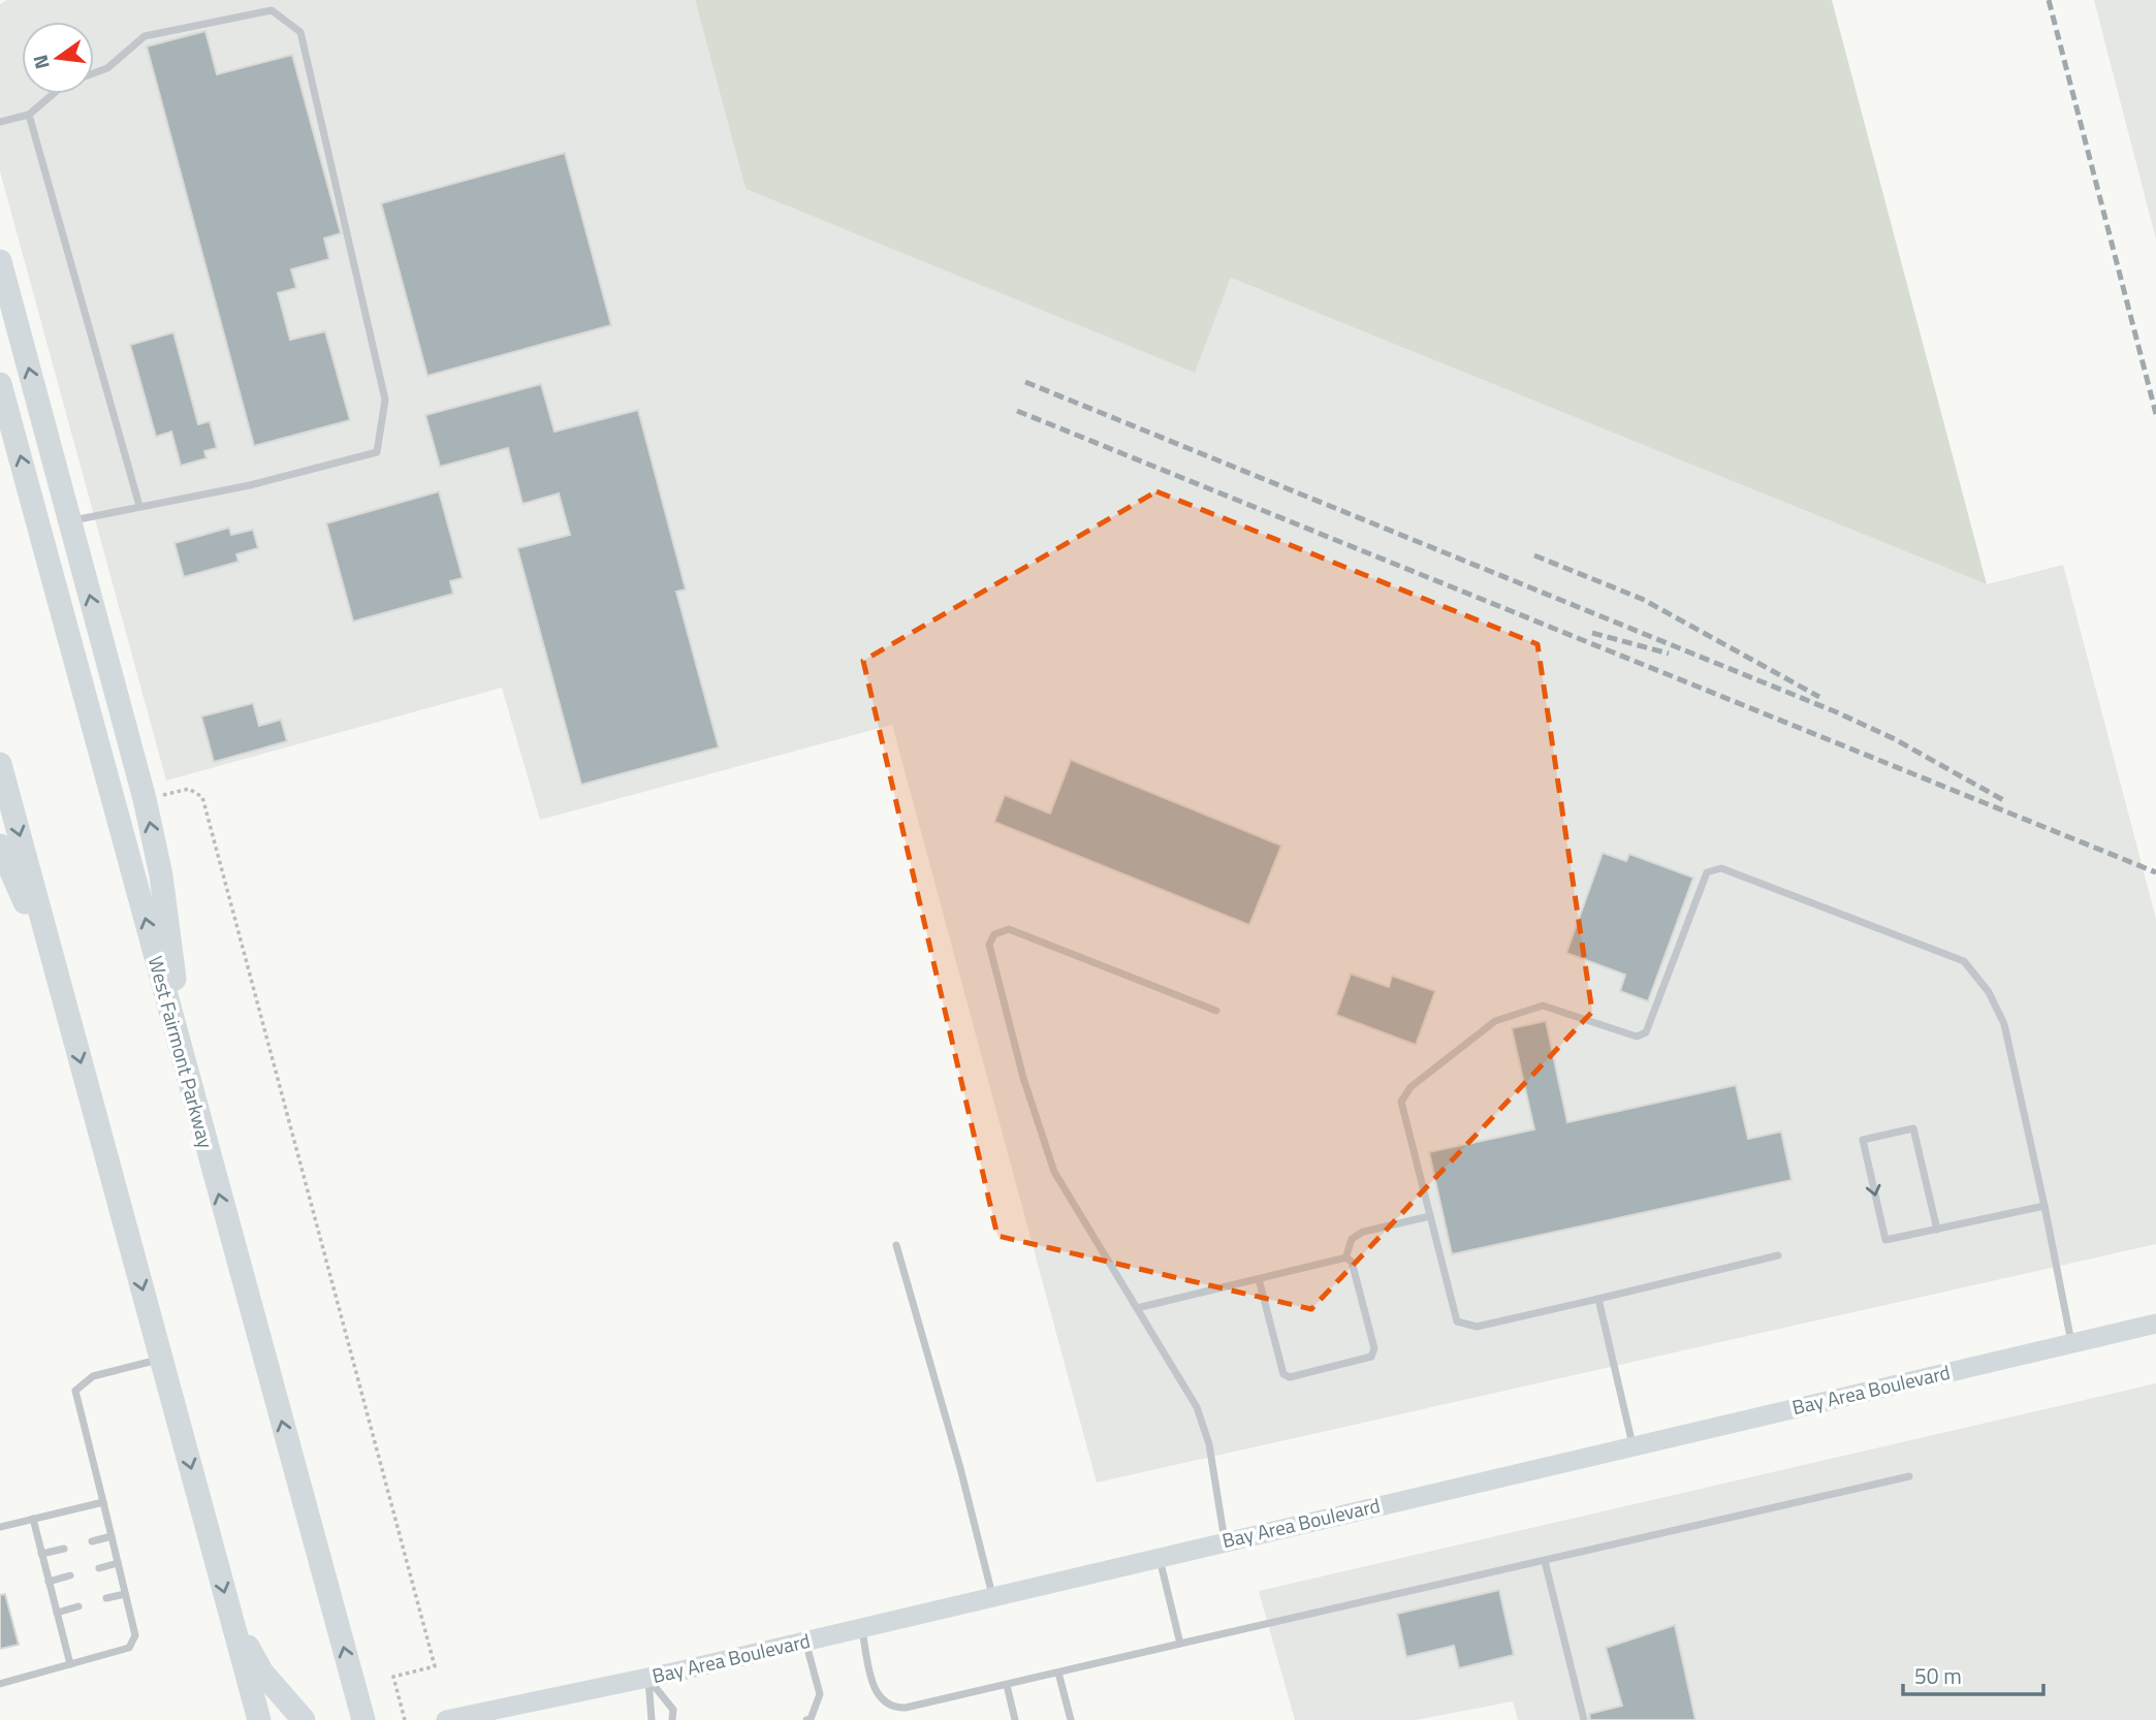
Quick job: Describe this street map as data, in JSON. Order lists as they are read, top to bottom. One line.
{"streets":{"main road":["West Fairmont Parkway","Bay Area Boulevard"]},"scale_bar":"50 m","north":"left"}
